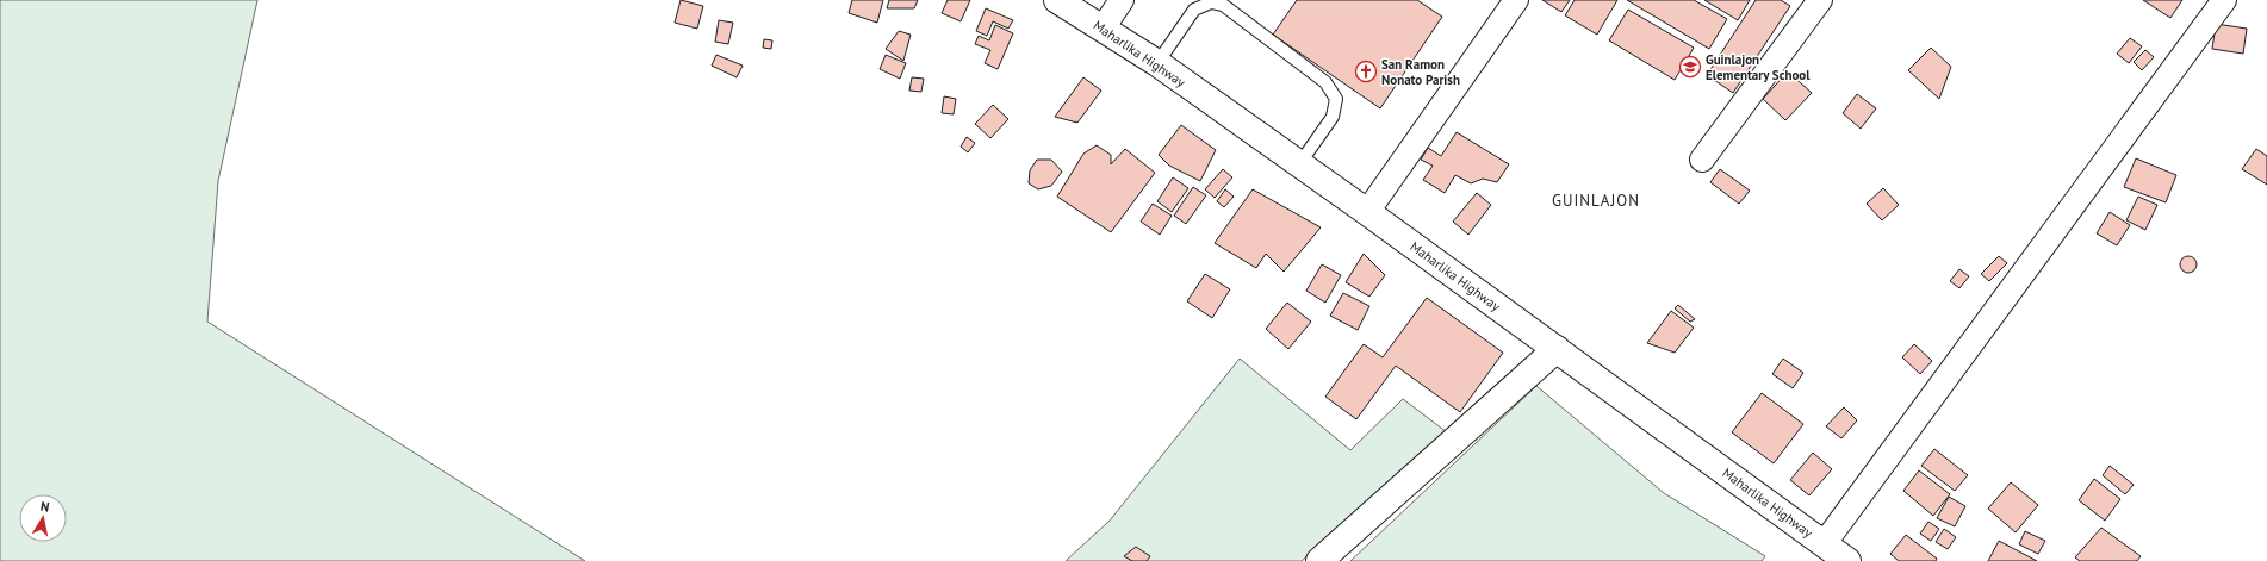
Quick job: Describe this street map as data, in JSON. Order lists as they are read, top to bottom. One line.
{"streets":{"main road":["Maharlika Highway"]},"districts":["GUINLAJON"],"places":{"school or university":["Guinlajon Elementary School"],"church":["San Ramon Nonato Parish"]},"north":"top"}
